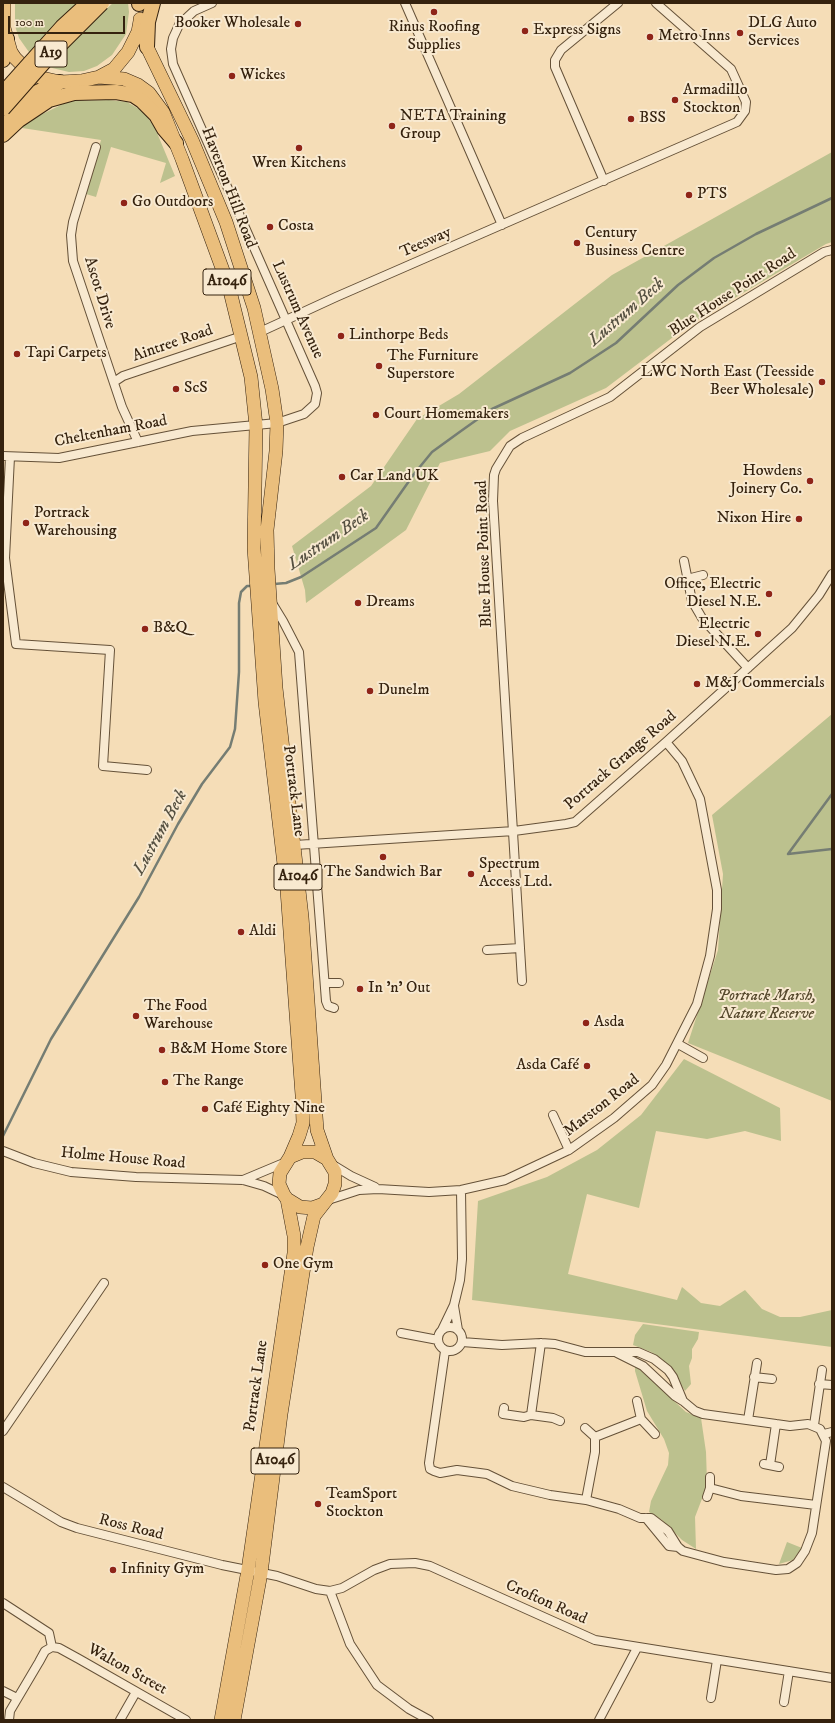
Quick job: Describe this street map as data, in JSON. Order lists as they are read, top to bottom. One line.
{"streets":{"highway":["A19","A1046"],"main road":["Haverton Hill Road","Portrack Lane"],"street":["Teesway","Ascot Drive","Blue House Point Road","Lustrum Avenue","Aintree Road","Cheltenham Road","Portrack Grange Road","Marston Road","Holme House Road","Ross Road","Crofton Road","Walton Street"]},"crossings":[["A19","A1046"],["Haverton Hill Road","Teesway"],["Haverton Hill Road","A1046"],["Haverton Hill Road","Lustrum Avenue"],["Haverton Hill Road","Aintree Road"],["Haverton Hill Road","Cheltenham Road"],["Haverton Hill Road","Portrack Lane"],["Teesway","Lustrum Avenue"],["Ascot Drive","Aintree Road"],["Ascot Drive","Cheltenham Road"],["Blue House Point Road","Portrack Grange Road"],["Lustrum Avenue","Cheltenham Road"],["Lustrum Avenue","Portrack Lane"],["Cheltenham Road","Portrack Lane"],["Portrack Grange Road","Portrack Lane"],["Portrack Grange Road","Marston Road"],["Portrack Lane","Marston Road"],["Portrack Lane","Holme House Road"],["Portrack Lane","Ross Road"],["Marston Road","Holme House Road"]],"water":["Lustrum Beck"],"parks":["Portrack Marsh, Nature Reserve"],"places":["Rinus Roofing Supplies","Booker Wholesale","Express Signs","DLG Auto Services","Metro Inns","Wickes","Armadillo Stockton","BSS","NETA Training Group","Wren Kitchens","PTS","Go Outdoors","Costa","Century Business Centre","Linthorpe Beds","Tapi Carpets","The Furniture Superstore","LWC North East (Teesside Beer Wholesale)","ScS","Court Homemakers","Car Land UK","Howdens Joinery Co.","Nixon Hire","Portrack Warehousing","Office, Electric Diesel N.E.","Dreams","B&Q","Electric Diesel N.E.","M&J Commercials","Dunelm","The Sandwich Bar","Spectrum Access Ltd.","Aldi","In 'n' Out","The Food Warehouse","Asda","B&M Home Store","Asda Café","The Range","Café Eighty Nine","One Gym","TeamSport Stockton","Infinity Gym"],"scale_bar":"100 m"}
